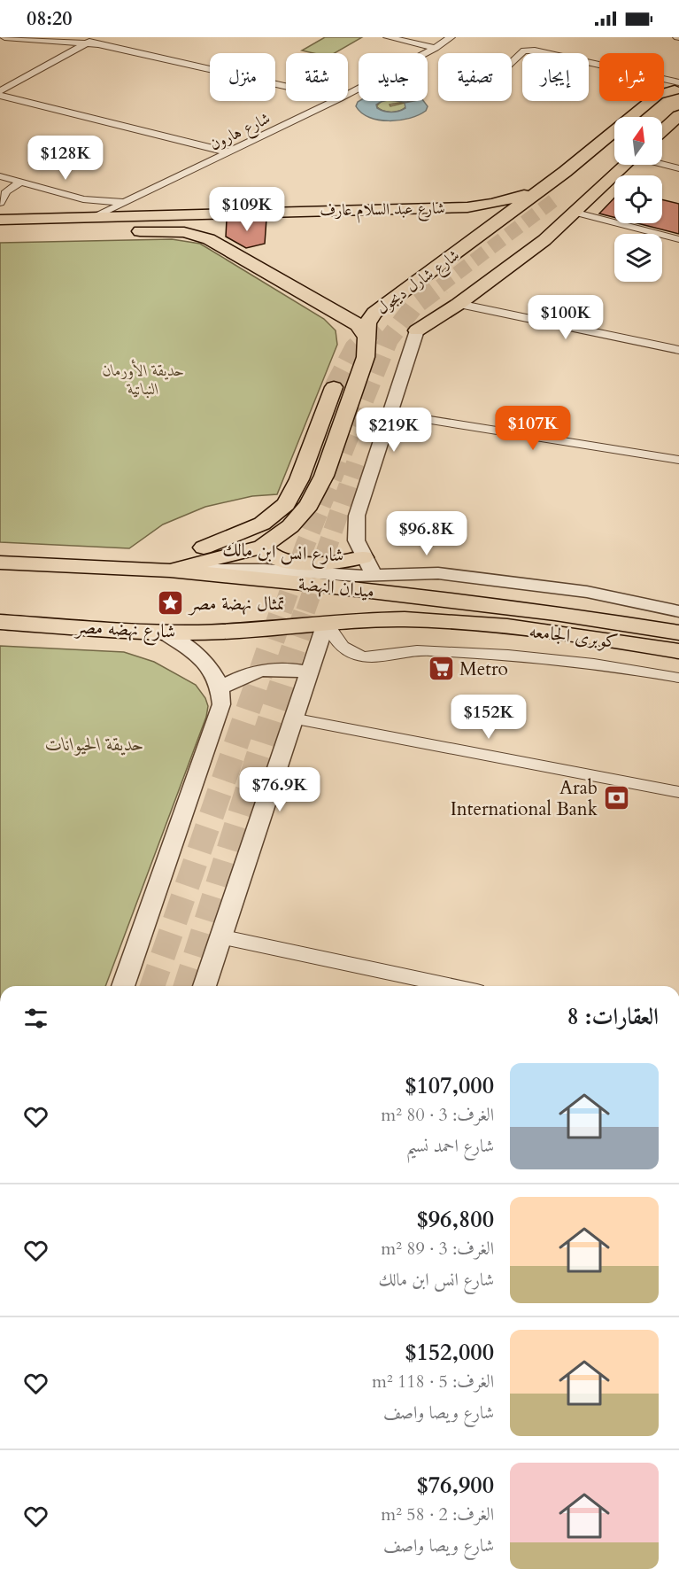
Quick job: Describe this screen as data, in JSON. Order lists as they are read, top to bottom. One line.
{"streets":{"main road":["شارع عبد السلام عارف","شارع شارل ديجول","ميدان النهضة","شارع نهضه مصر","كوبرى الجامعه"],"street":["شارع هارون","شارع انس ابن مالك"]},"crossings":[["شارع هارون","شارع عبد السلام عارف"],["شارع عبد السلام عارف","شارع شارل ديجول"],["شارع شارل ديجول","شارع انس ابن مالك"],["شارع شارل ديجول","ميدان النهضة"],["شارع انس ابن مالك","ميدان النهضة"],["ميدان النهضة","شارع نهضه مصر"],["ميدان النهضة","كوبرى الجامعه"]],"parks":["حديقة الأورمان النباتية","حديقة الحيوانات"],"places":{"place":["تمثال نهضة مصر"],"supermarket":["Metro"],"bank":["Arab International Bank"]},"north":"top","page":{"status":"08:20","chip":["شراء","إيجار","تصفية","جديد","شقة","منزل"],"price":["$128K","$109K","$100K","$107K","$219K","$96.8K","$152K","$76.9K"],"heading":"العقارات: 8","list":[{"name":"$107,000","note":"الغرف: 3 · 80 m² · شارع احمد نسيم"},{"name":"$96,800","note":"الغرف: 3 · 89 m² · شارع انس ابن مالك"},{"name":"$152,000","note":"الغرف: 5 · 118 m² · شارع ويصا واصف"},{"name":"$76,900","note":"الغرف: 2 · 58 m² · شارع ويصا واصف"}]}}
